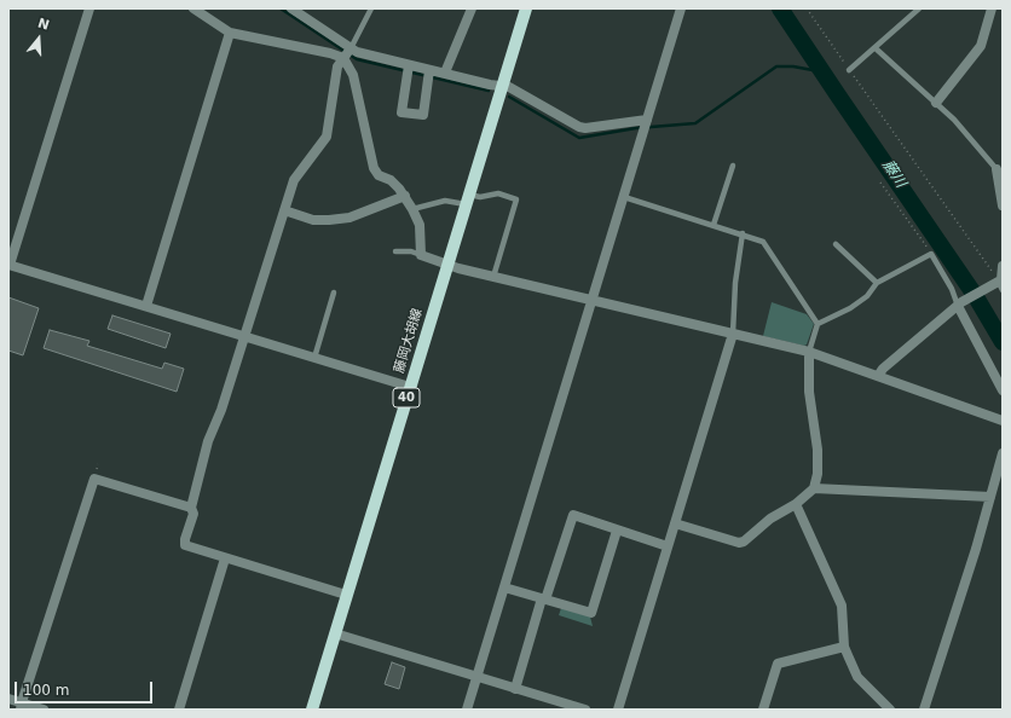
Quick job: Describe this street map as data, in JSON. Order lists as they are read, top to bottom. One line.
{"streets":{"main road":["藤岡大胡線","40"]},"water":["藤川"],"scale_bar":"100 m","north":"top"}
